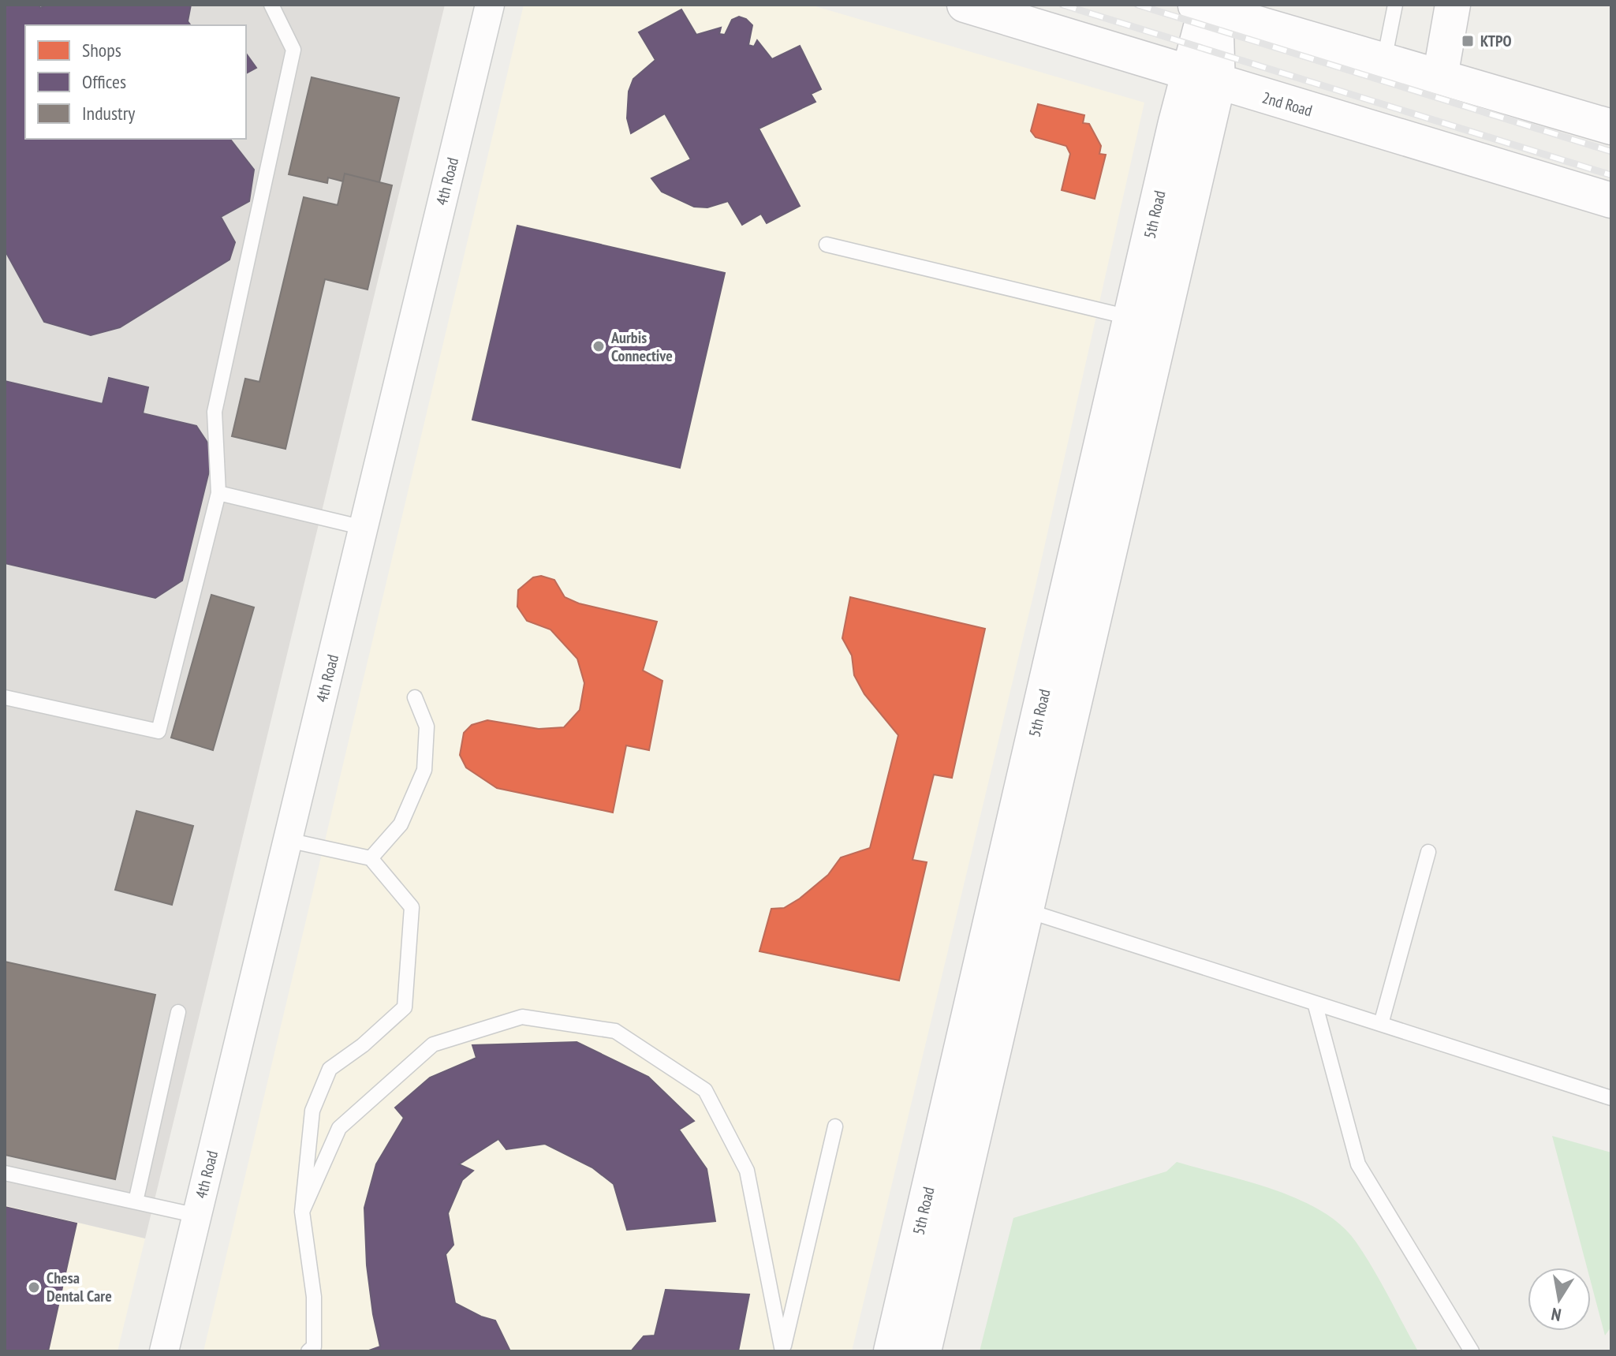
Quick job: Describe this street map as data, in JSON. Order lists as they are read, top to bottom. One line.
{"streets":{"street":["2nd Road","4th Road","5th Road"]},"crossings":[["2nd Road","5th Road"]],"places":{"transit":["KTPO"],"other":["Aurbis Connective","Chesa Dental Care"]},"legend":["Shops","Offices","Industry"],"north":"bottom"}
